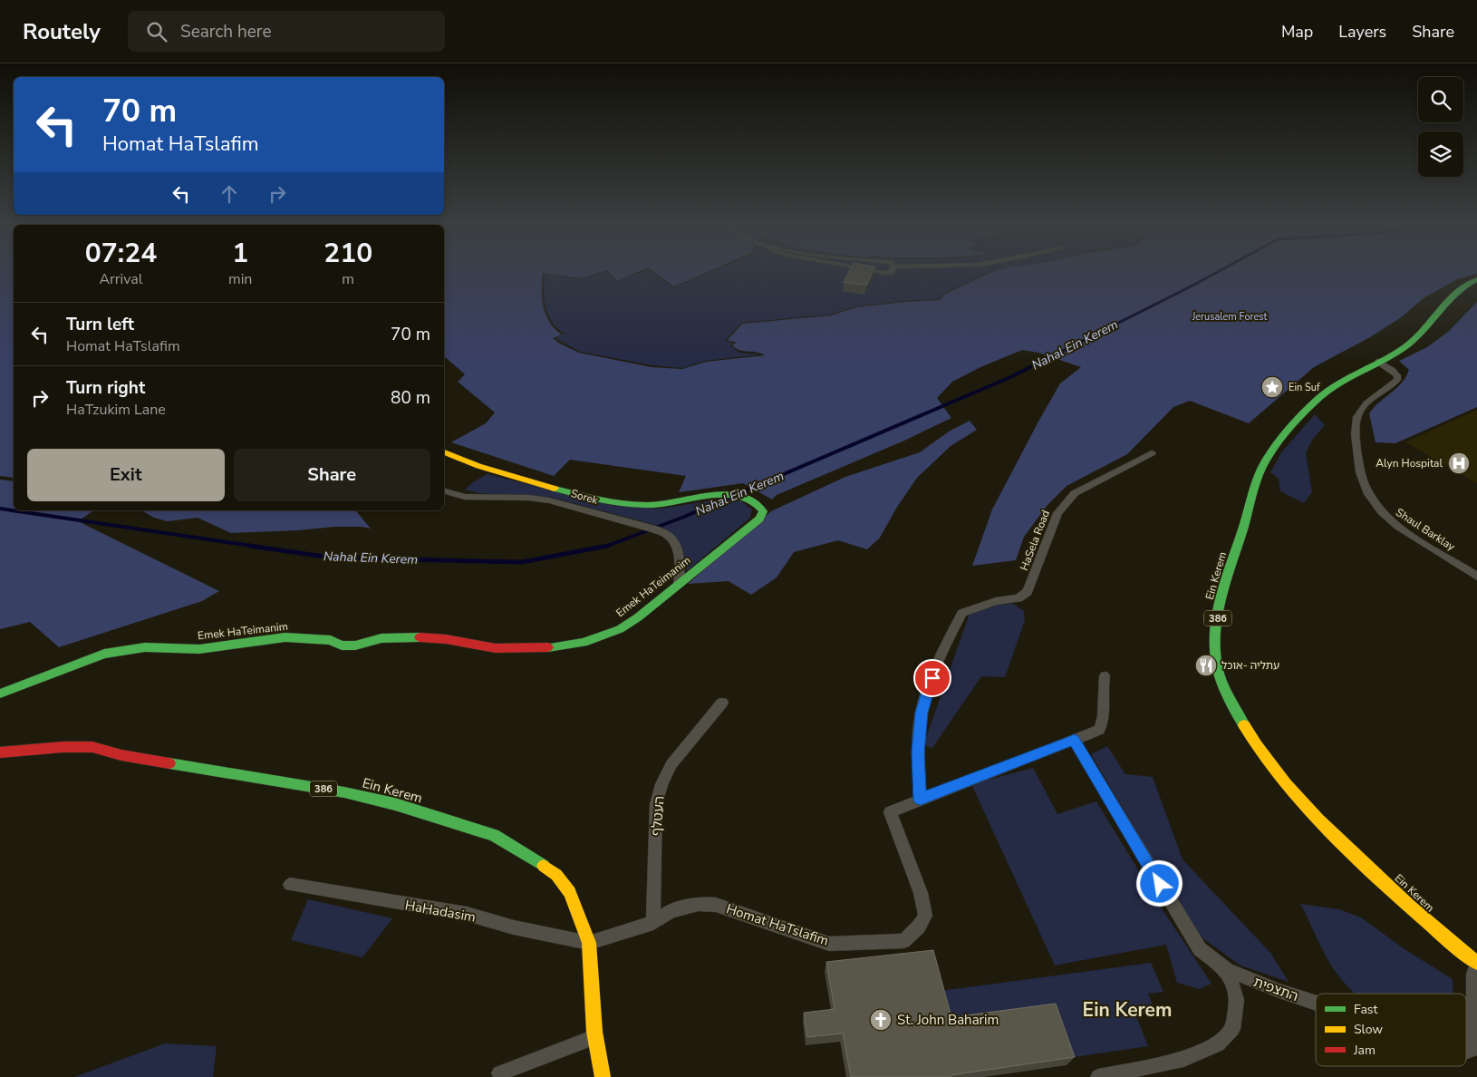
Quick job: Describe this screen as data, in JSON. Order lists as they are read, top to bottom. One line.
{"streets":{"main road":["Ein Kerem","Emek HaTeimanim","386"],"street":["Sorek","Shaul Barklay","HaSela Road","העטלף","HaHadasim","Homat HaTslafim","התצפית"]},"crossings":[["Sorek","Emek HaTeimanim"],["Shaul Barklay","Ein Kerem"],["HaSela Road","Homat HaTslafim"],["Ein Kerem","HaHadasim"],["Ein Kerem","Homat HaTslafim"],["Ein Kerem","התצפית"],["העטלף","Homat HaTslafim"],["HaHadasim","Homat HaTslafim"]],"districts":["Ein Kerem"],"water":["Nahal Ein Kerem"],"parks":["Jerusalem Forest"],"places":{"place":["Ein Suf"],"hospital":["Alyn Hospital"],"restaurant":["עתליה -אוכל"],"church":["St. John Baharim"]},"legend":["Fast","Slow","Jam"],"page":{"header":"Routely","search":"Search here","nav":["Map","Layers","Share"],"turn":["70 m","Homat HaTslafim"],"eta":["07:24","Arrival","1","min","210","m"],"list":[{"name":"Turn left","note":"Homat HaTslafim","value":"70 m"},{"name":"Turn right","note":"HaTzukim Lane","value":"80 m"}],"buttons":["Exit","Share"]}}
